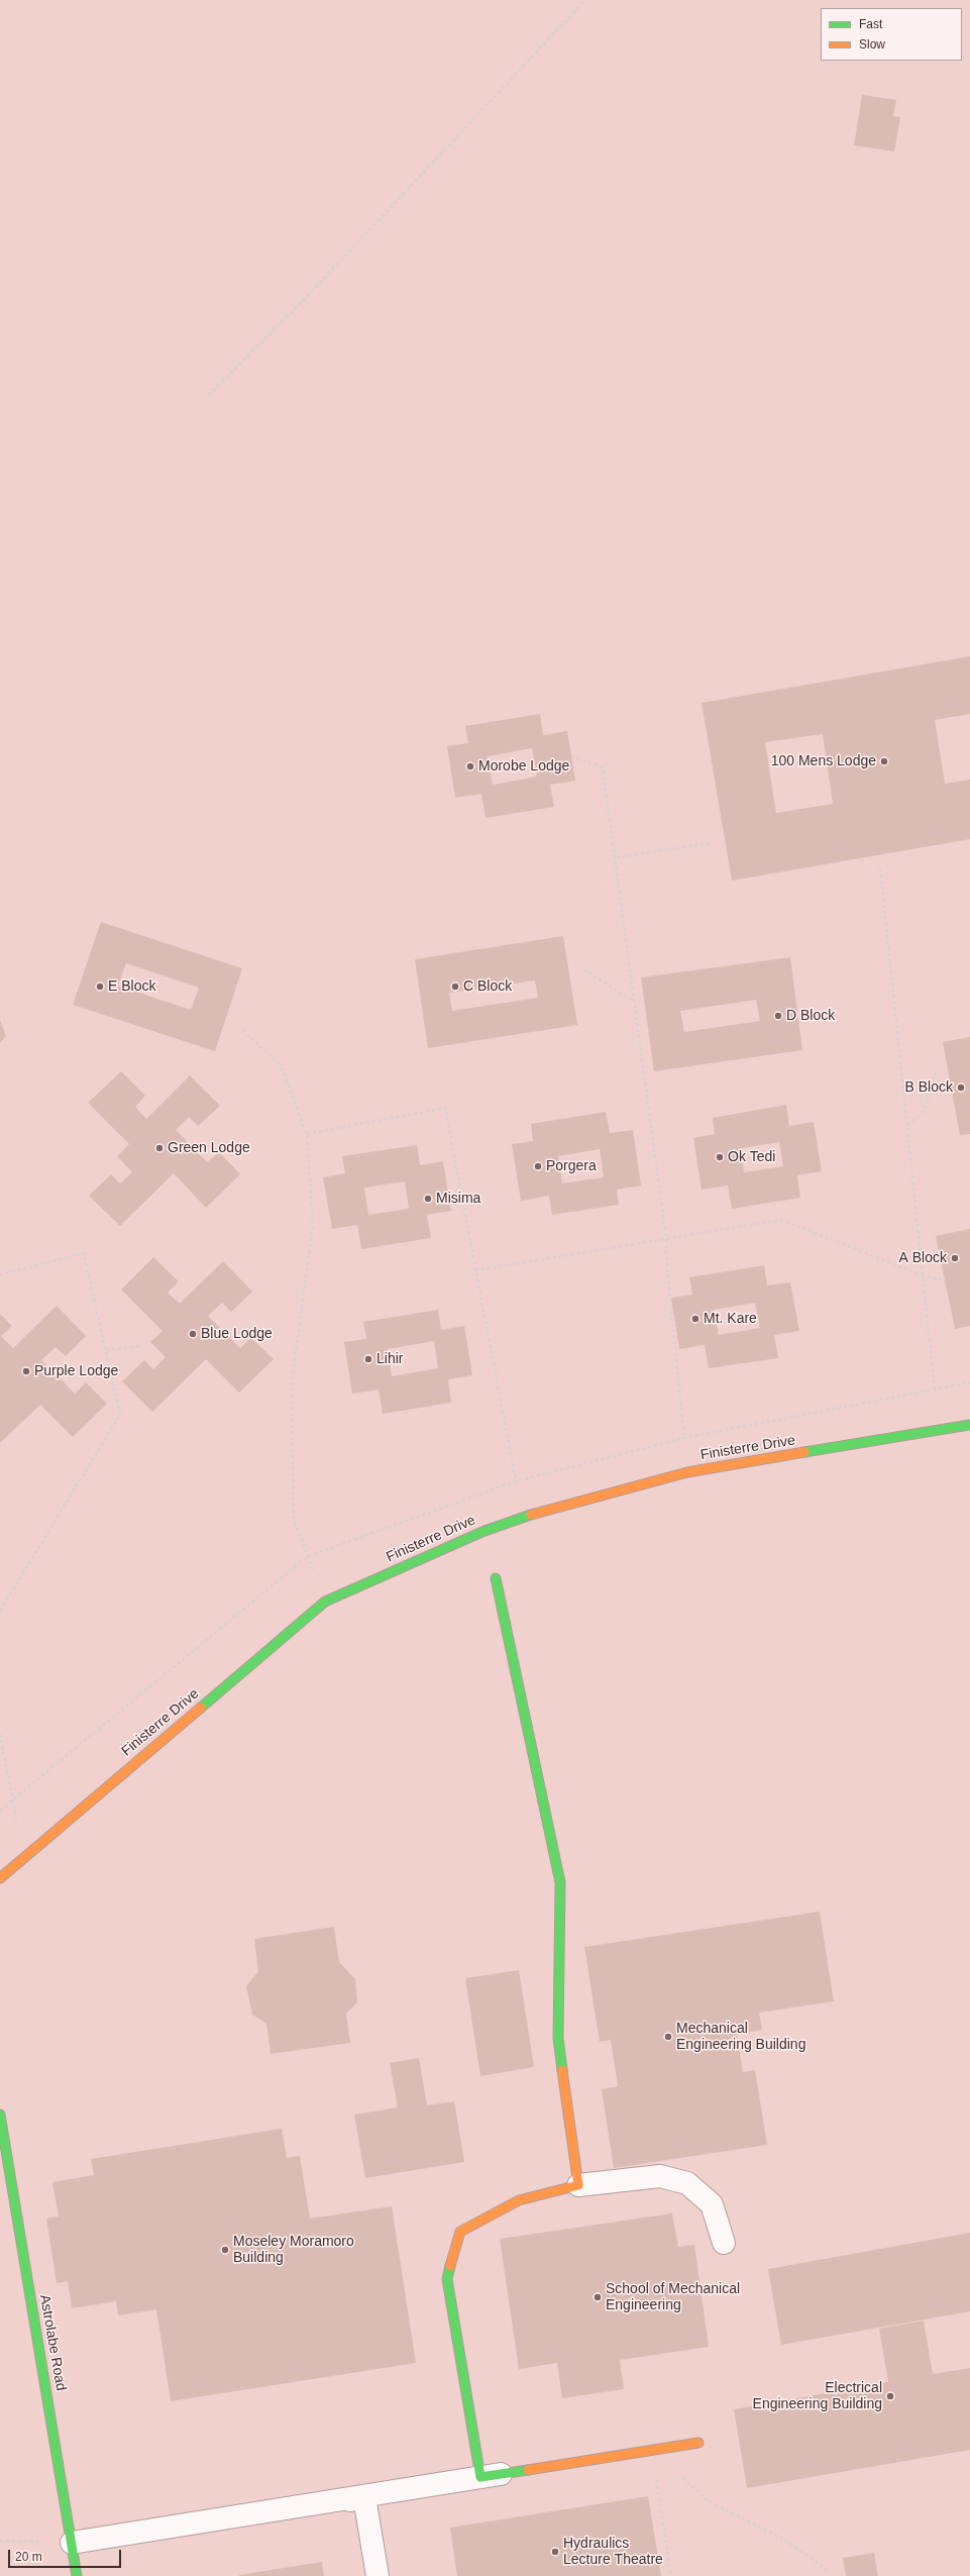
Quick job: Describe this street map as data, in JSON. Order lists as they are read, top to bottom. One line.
{"streets":{"street":["Finisterre Drive","Astrolabe Road"]},"places":["100 Mens Lodge","Morobe Lodge","E Block","C Block","D Block","B Block","Green Lodge","Ok Tedi","Porgera","Misima","A Block","Mt. Kare","Blue Lodge","Lihir","Purple Lodge","Mechanical Engineering Building","Moseley Moramoro Building","School of Mechanical Engineering","Electrical Engineering Building","Hydraulics Lecture Theatre"],"legend":["Fast","Slow"],"scale_bar":"20 m"}
